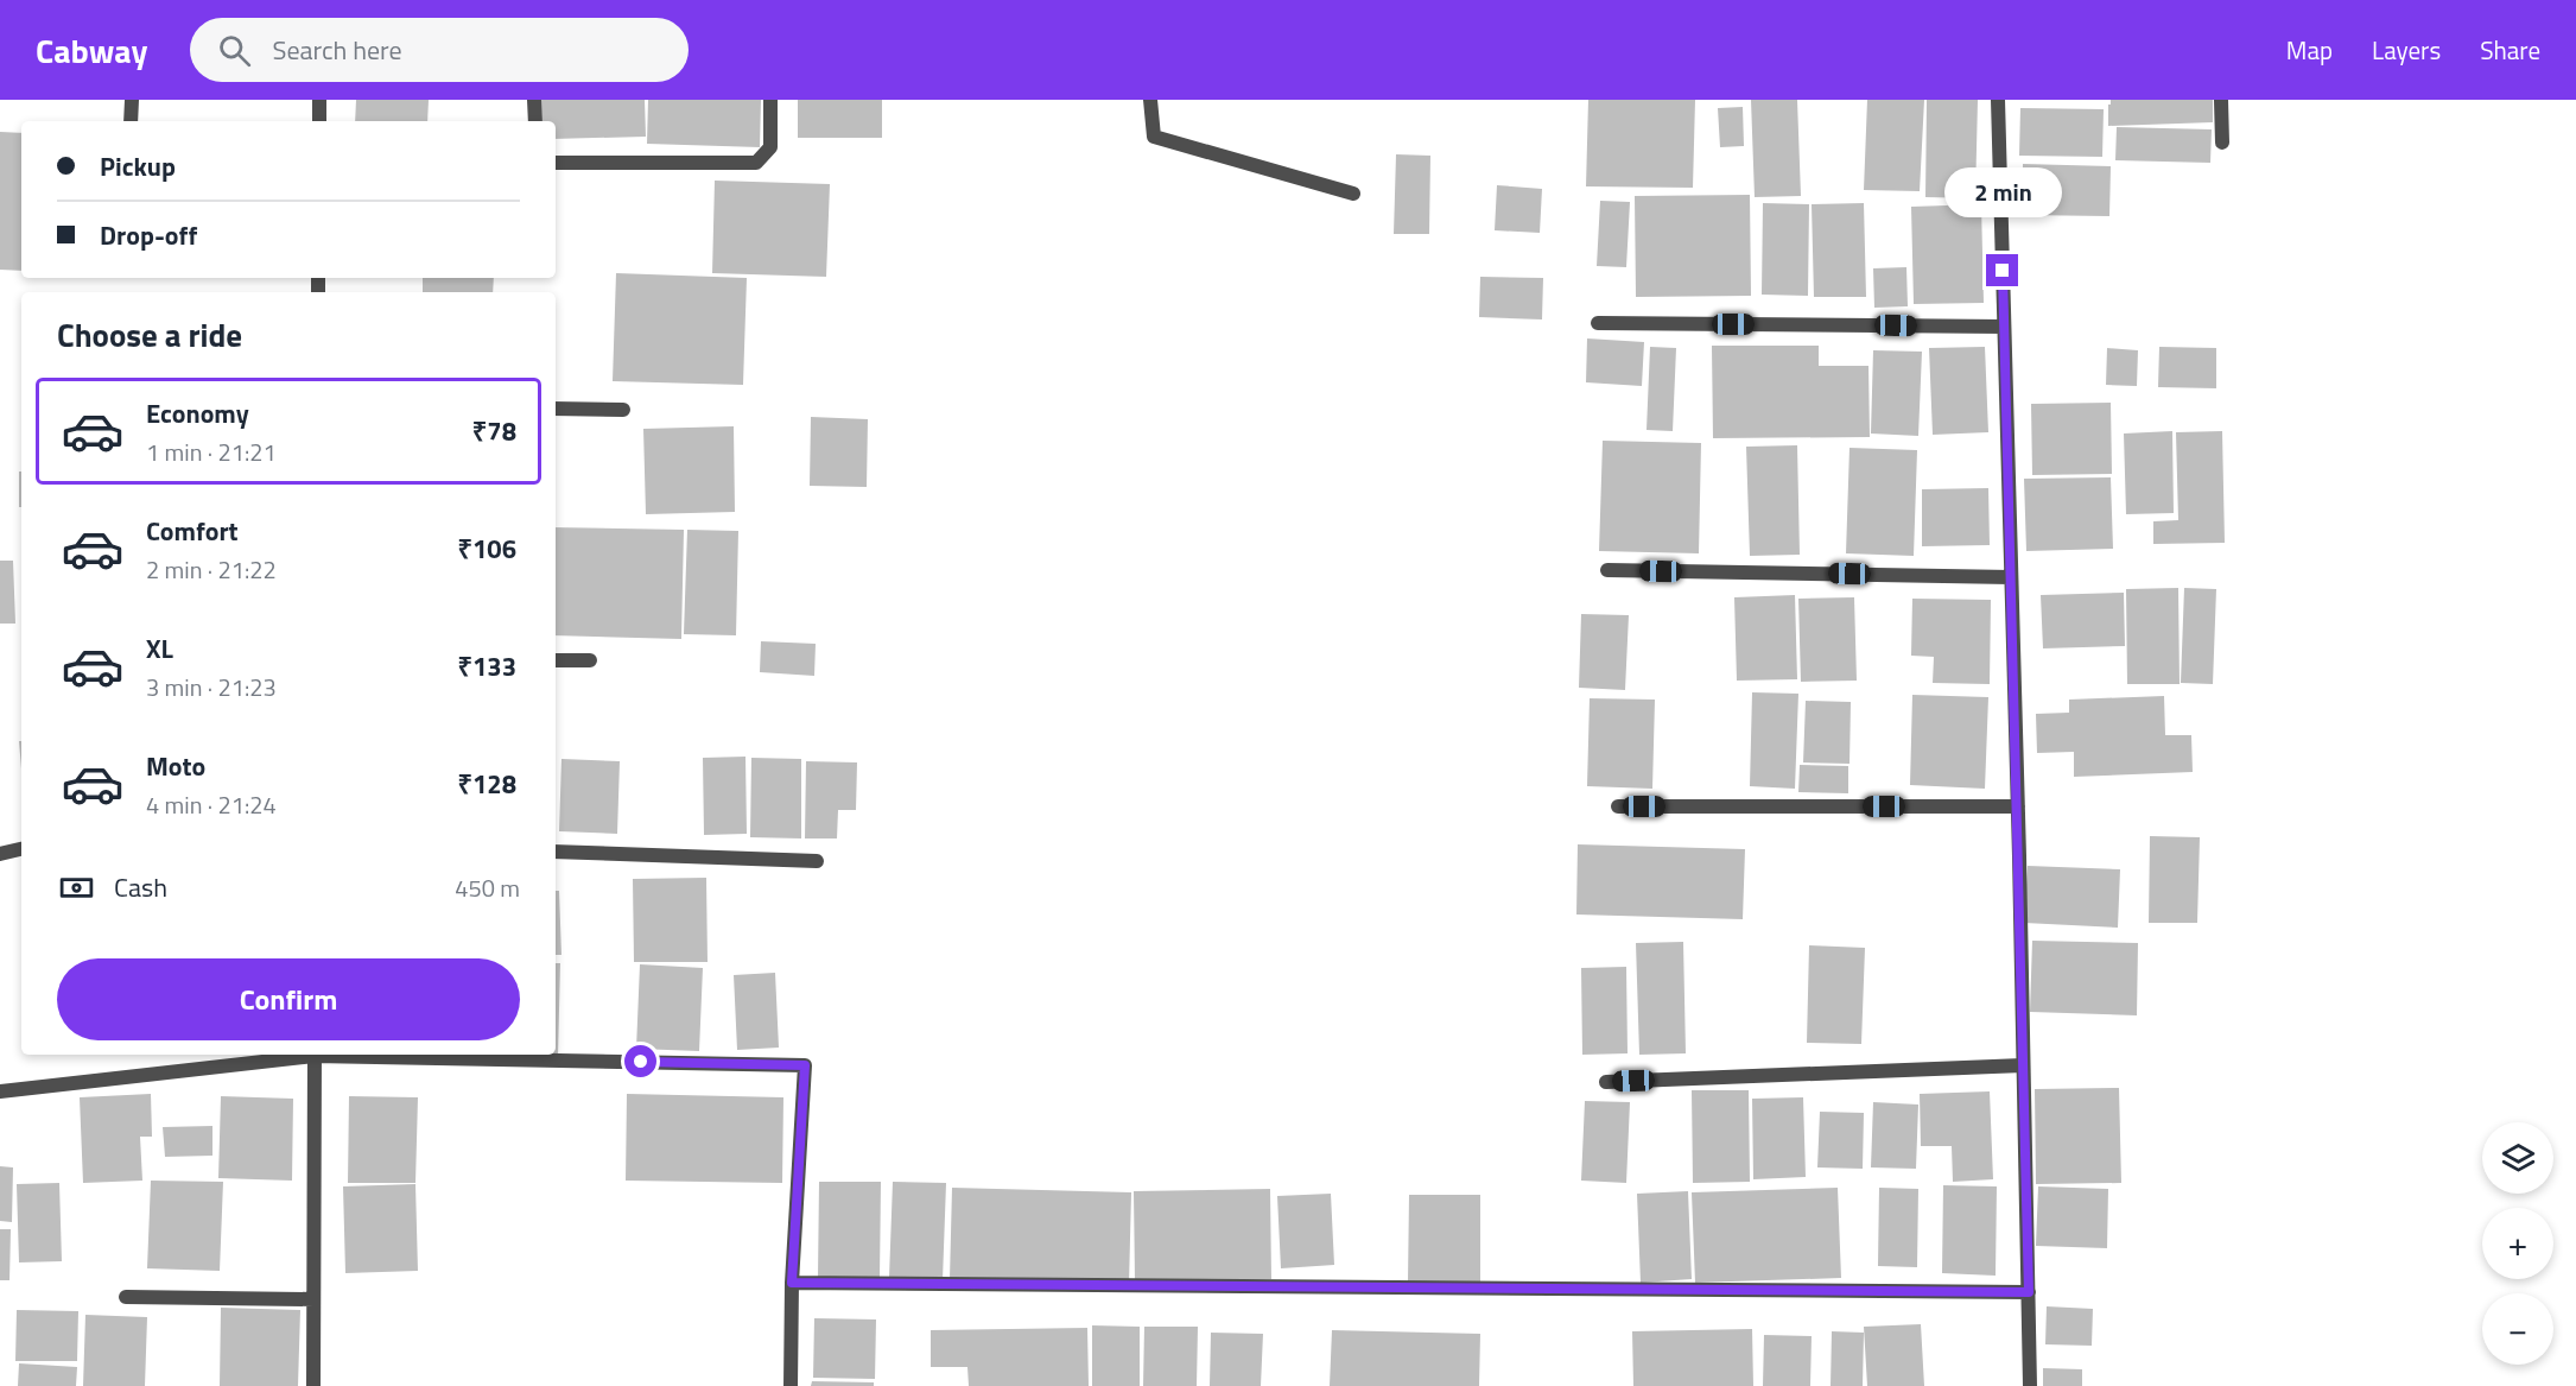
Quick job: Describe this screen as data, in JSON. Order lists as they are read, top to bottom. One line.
{"page":{"header":"Cabway","search":"Search here","nav":["Map","Layers","Share"],"banner":["Pickup","Drop-off"],"bubble":"2 min","heading":"Choose a ride","list":[{"name":"Economy","note":"1 min · 21:21","value":"₹78"},{"name":"Comfort","note":"2 min · 21:22","value":"₹106"},{"name":"XL","note":"3 min · 21:23","value":"₹133"},{"name":"Moto","note":"4 min · 21:24","value":"₹128"}],"pay":["Cash","450 m"],"buttons":"Confirm","map_buttons":["+","−"]}}
